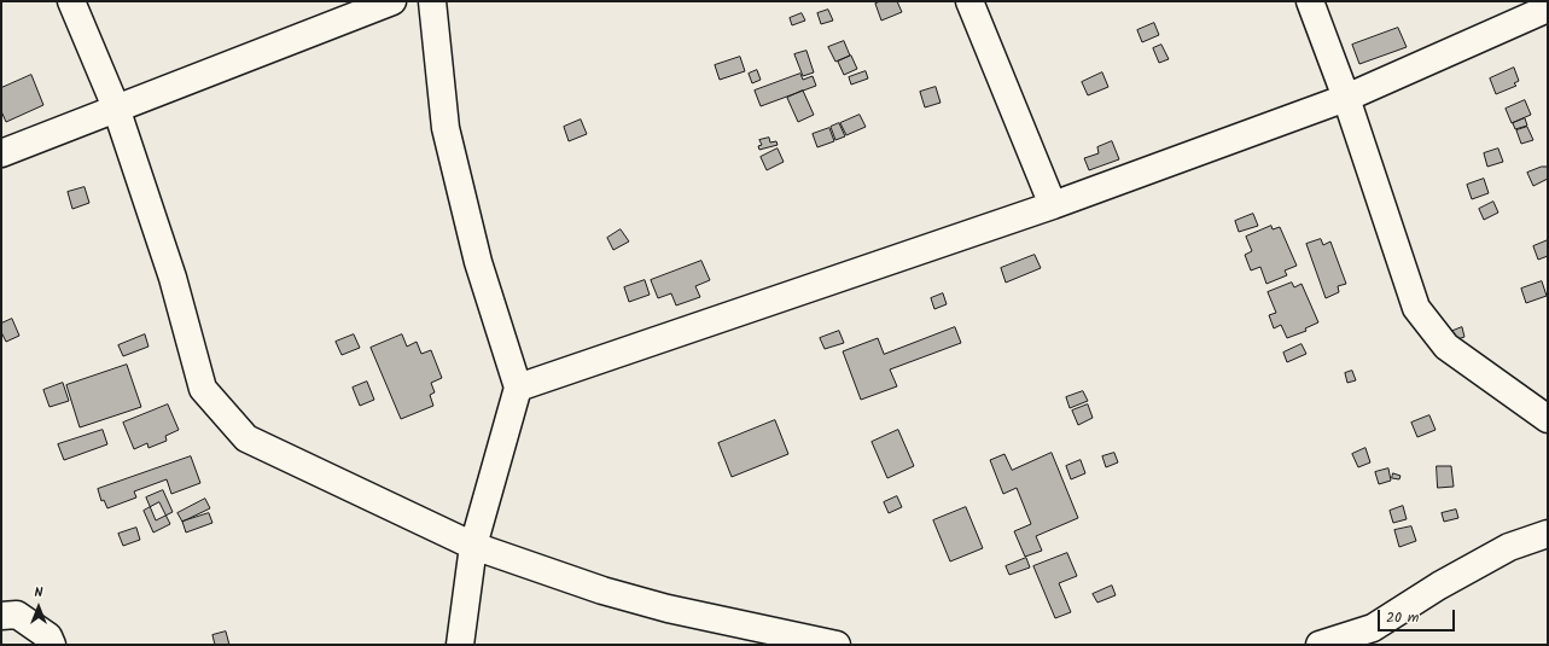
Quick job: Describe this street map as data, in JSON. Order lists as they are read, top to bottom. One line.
{"scale_bar":"20 m","north":"top"}
